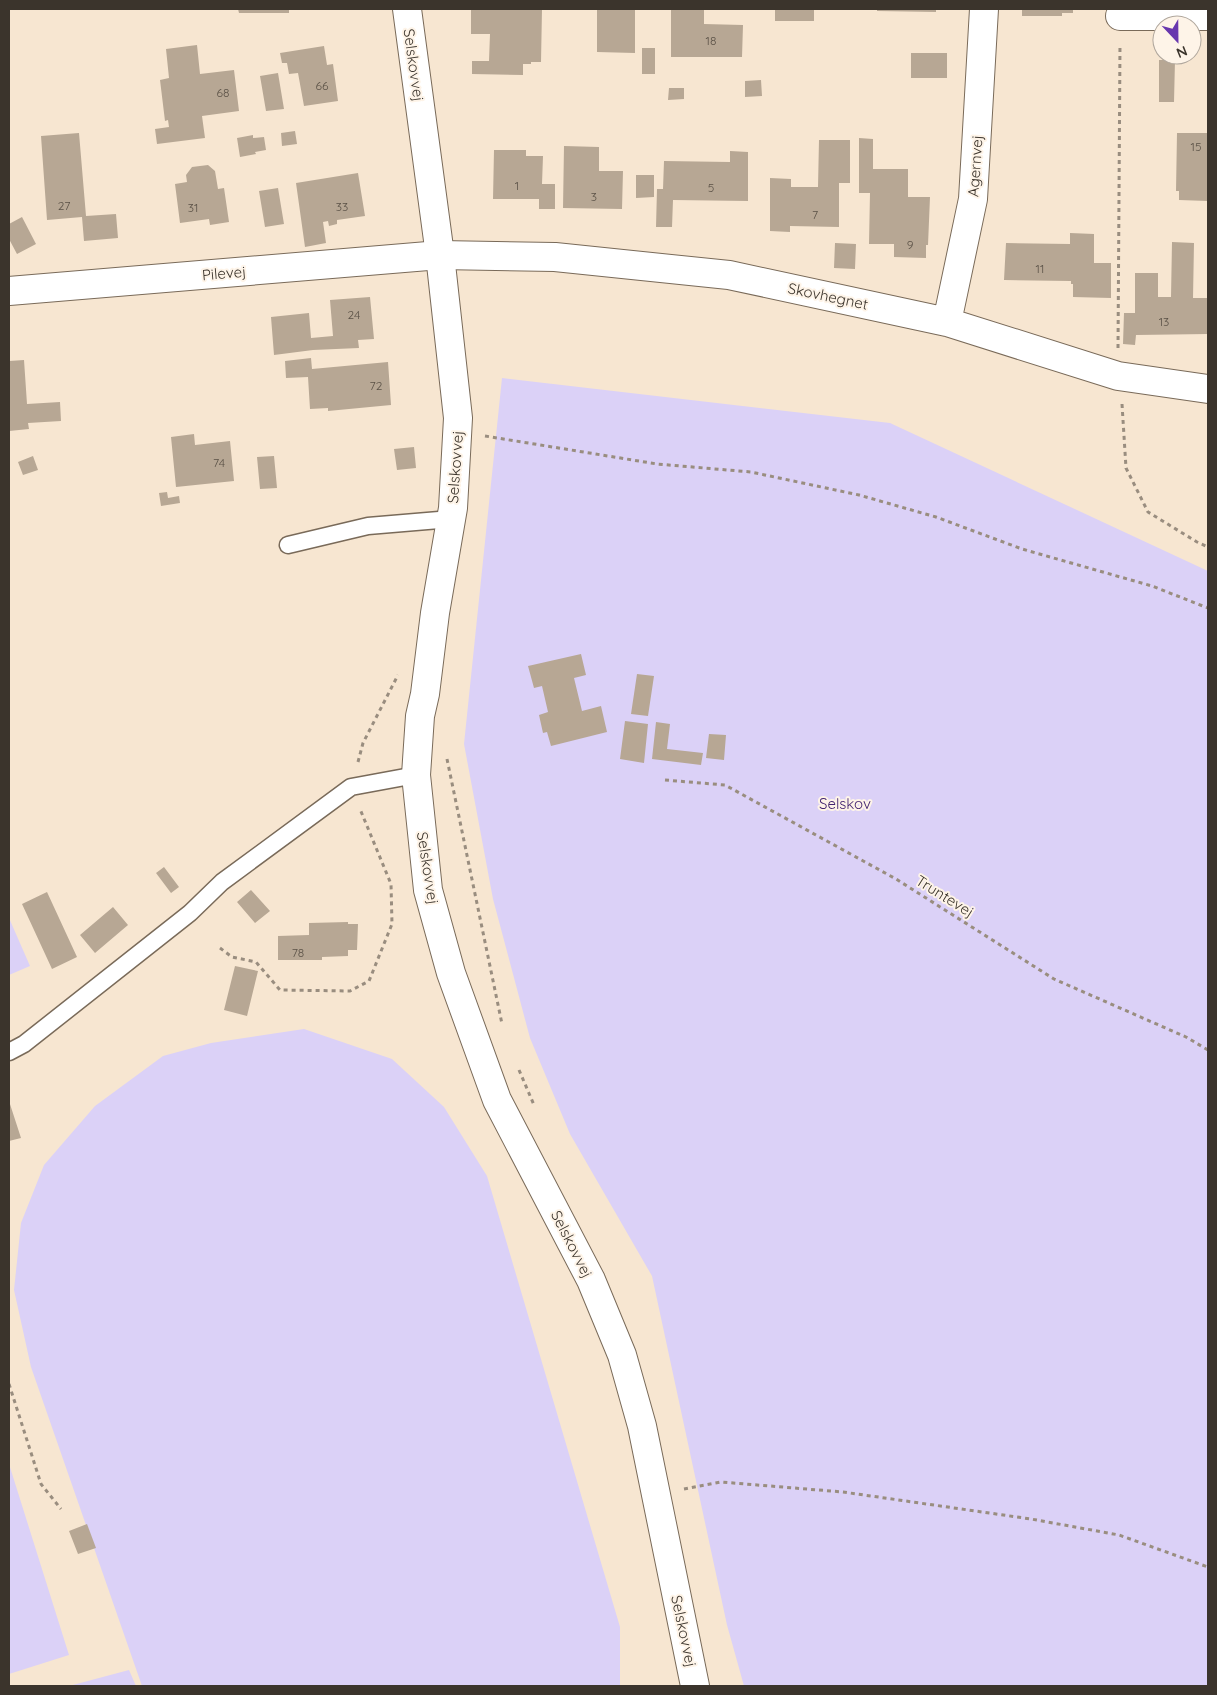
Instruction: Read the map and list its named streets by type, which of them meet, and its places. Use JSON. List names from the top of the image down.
{
  "streets": {
    "street": [
      "Selskovvej",
      "Agernvej",
      "Pilevej",
      "Skovhegnet"
    ],
    "path": ["Truntevej"]
  },
  "crossings": [
    ["Selskovvej", "Pilevej"],
    ["Selskovvej", "Skovhegnet"],
    ["Agernvej", "Skovhegnet"],
    ["Pilevej", "Skovhegnet"]
  ],
  "parks": ["Selskov"],
  "house_numbers": [
    "18",
    "66",
    "68",
    "15",
    "1",
    "5",
    "3",
    "27",
    "33",
    "31",
    "7",
    "9",
    "11",
    "24",
    "13",
    "72",
    "74",
    "78"
  ],
  "north": "bottom"
}
